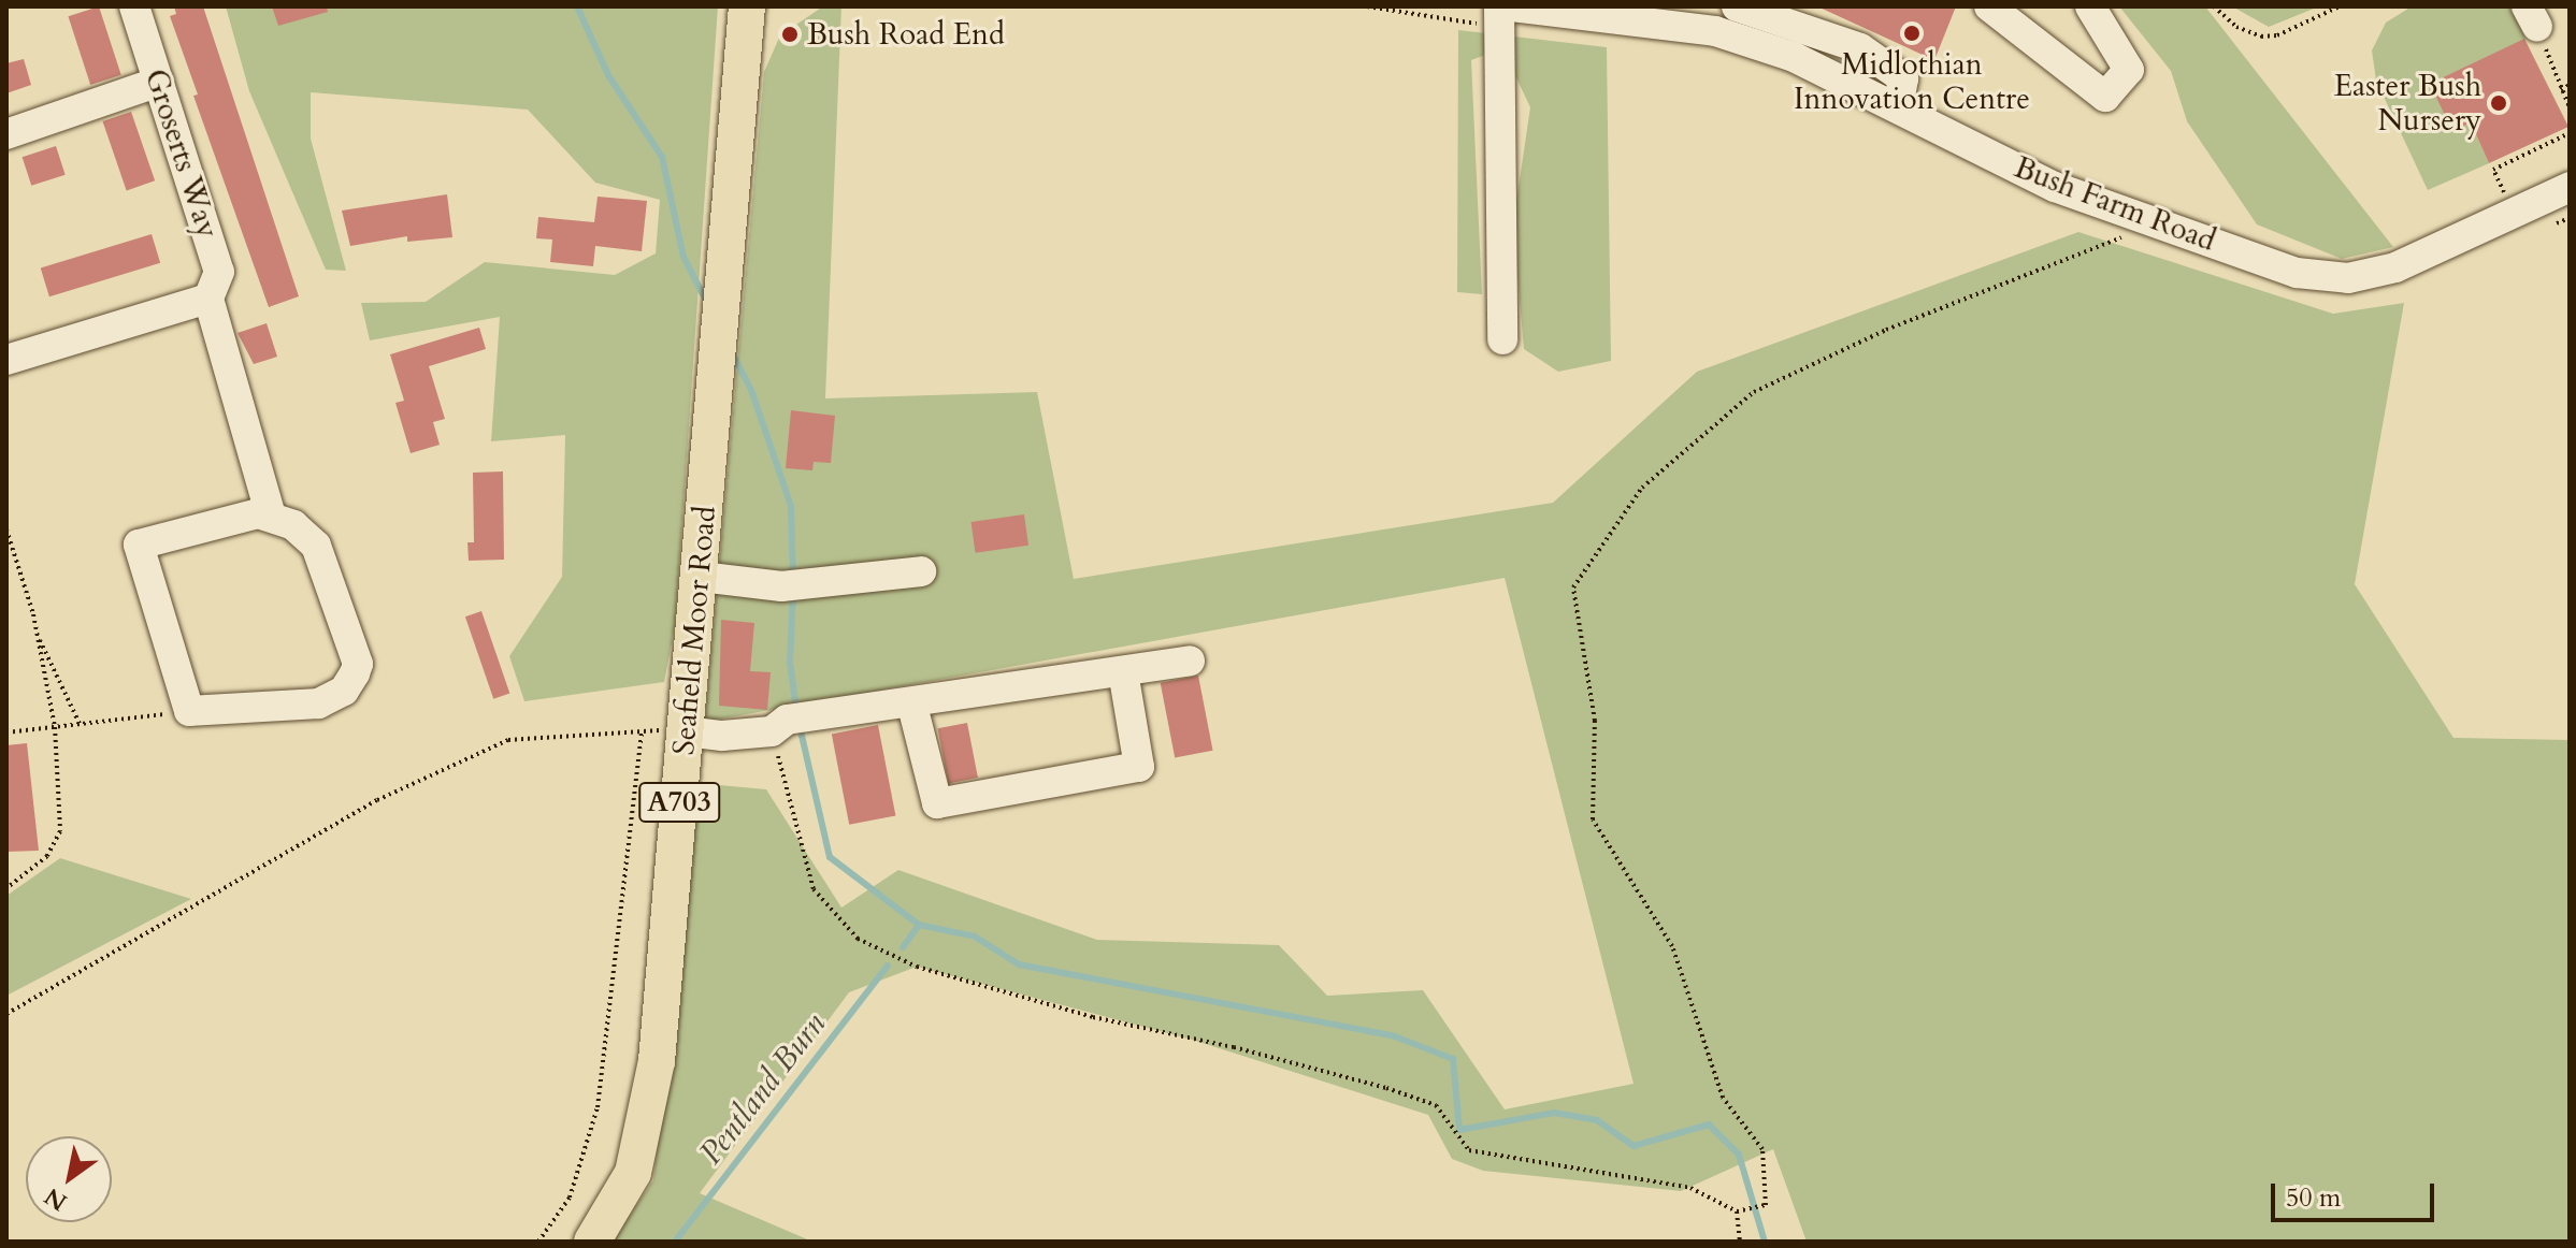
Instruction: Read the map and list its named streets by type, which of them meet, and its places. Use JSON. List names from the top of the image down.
{
  "streets": {
    "main road": ["Seafield Moor Road", "A703"],
    "street": ["Groserts Way", "Bush Farm Road"]
  },
  "water": ["Pentland Burn"],
  "places": ["Midlothian Innovation Centre", "Bush Road End", "Easter Bush Nursery"],
  "scale_bar": "50 m",
  "north": "bottom left"
}
